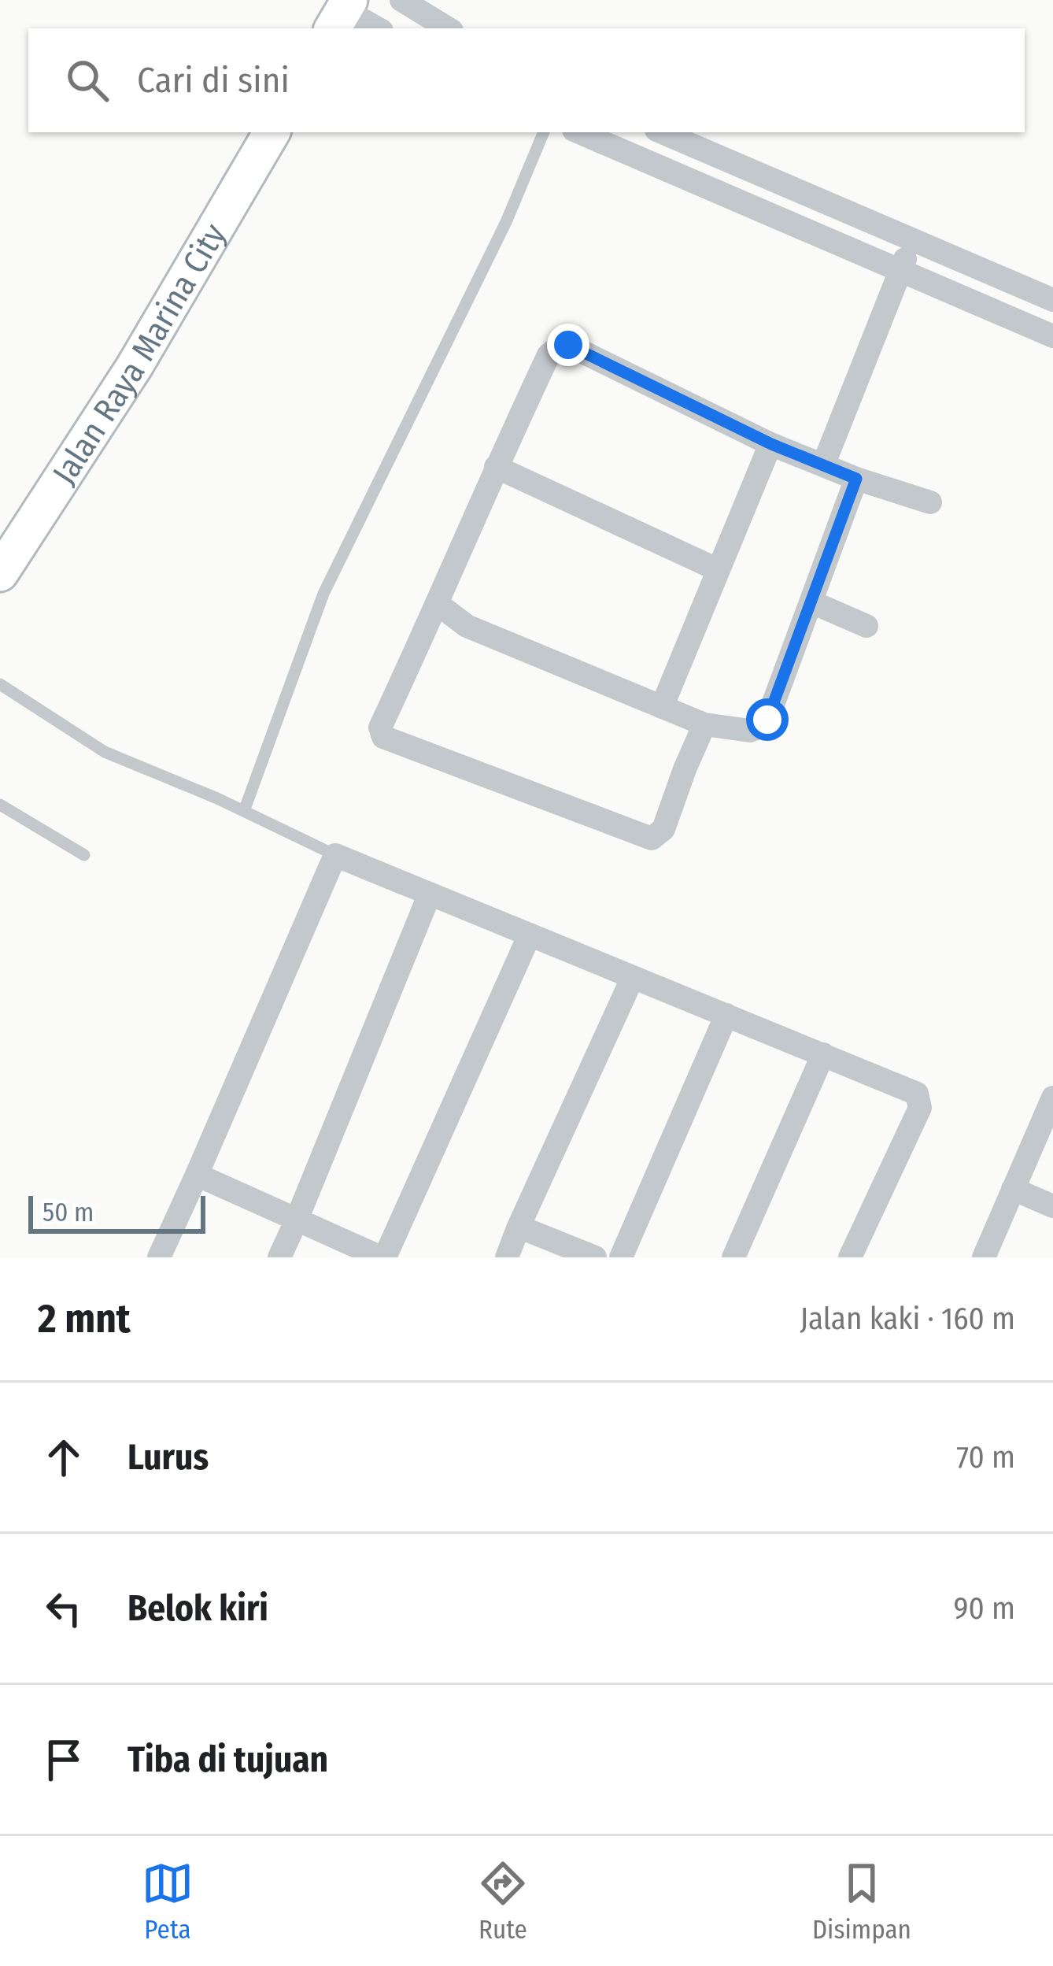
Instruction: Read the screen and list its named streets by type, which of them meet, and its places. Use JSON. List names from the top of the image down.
{
  "streets": {
    "main road": ["Jalan Raya Marina City"]
  },
  "scale_bar": "50 m",
  "page": {
    "search": "Cari di sini",
    "scale": "50 m",
    "heading": ["2 mnt", "Jalan kaki · 160 m"],
    "list": [
      ["Lurus", "70 m"],
      ["Belok kiri", "90 m"],
      "Tiba di tujuan"
    ],
    "nav": ["Peta", "Rute", "Disimpan"]
  }
}
